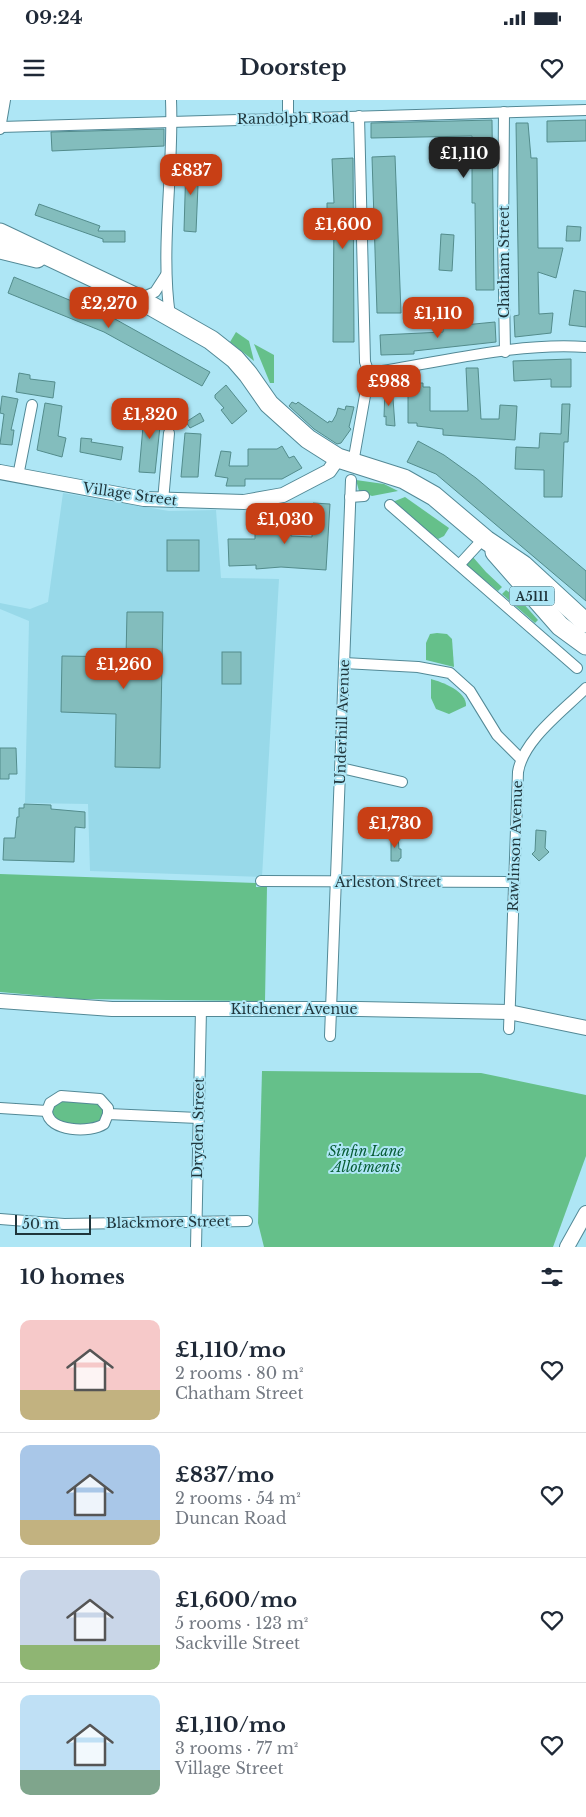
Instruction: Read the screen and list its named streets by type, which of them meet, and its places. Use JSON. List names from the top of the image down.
{
  "streets": {
    "highway": ["A5111"],
    "street": [
      "Randolph Road",
      "Chatham Street",
      "Village Street",
      "Underhill Avenue",
      "Rawlinson Avenue",
      "Arleston Street",
      "Kitchener Avenue",
      "Dryden Street",
      "Blackmore Street"
    ]
  },
  "crossings": [
    ["Randolph Road", "Chatham Street"],
    ["Village Street", "A5111"],
    ["Village Street", "Underhill Avenue"],
    ["A5111", "Underhill Avenue"],
    ["Underhill Avenue", "Arleston Street"],
    ["Underhill Avenue", "Kitchener Avenue"],
    ["Rawlinson Avenue", "Arleston Street"],
    ["Rawlinson Avenue", "Kitchener Avenue"],
    ["Kitchener Avenue", "Dryden Street"],
    ["Dryden Street", "Blackmore Street"]
  ],
  "parks": ["Sinfin Lane Allotments"],
  "scale_bar": "50 m",
  "page": {
    "status": "09:24",
    "header": "Doorstep",
    "price": [
      "£1,110",
      "£837",
      "£1,600",
      "£2,270",
      "£1,110",
      "£988",
      "£1,320",
      "£1,030",
      "£1,260",
      "£1,730"
    ],
    "scale": "50 m",
    "heading": "10 homes",
    "list": [
      {
        "name": "£1,110/mo",
        "note": "2 rooms · 80 m² · Chatham Street"
      },
      {
        "name": "£837/mo",
        "note": "2 rooms · 54 m² · Duncan Road"
      },
      {
        "name": "£1,600/mo",
        "note": "5 rooms · 123 m² · Sackville Street"
      },
      {
        "name": "£1,110/mo",
        "note": "3 rooms · 77 m² · Village Street"
      }
    ]
  }
}
